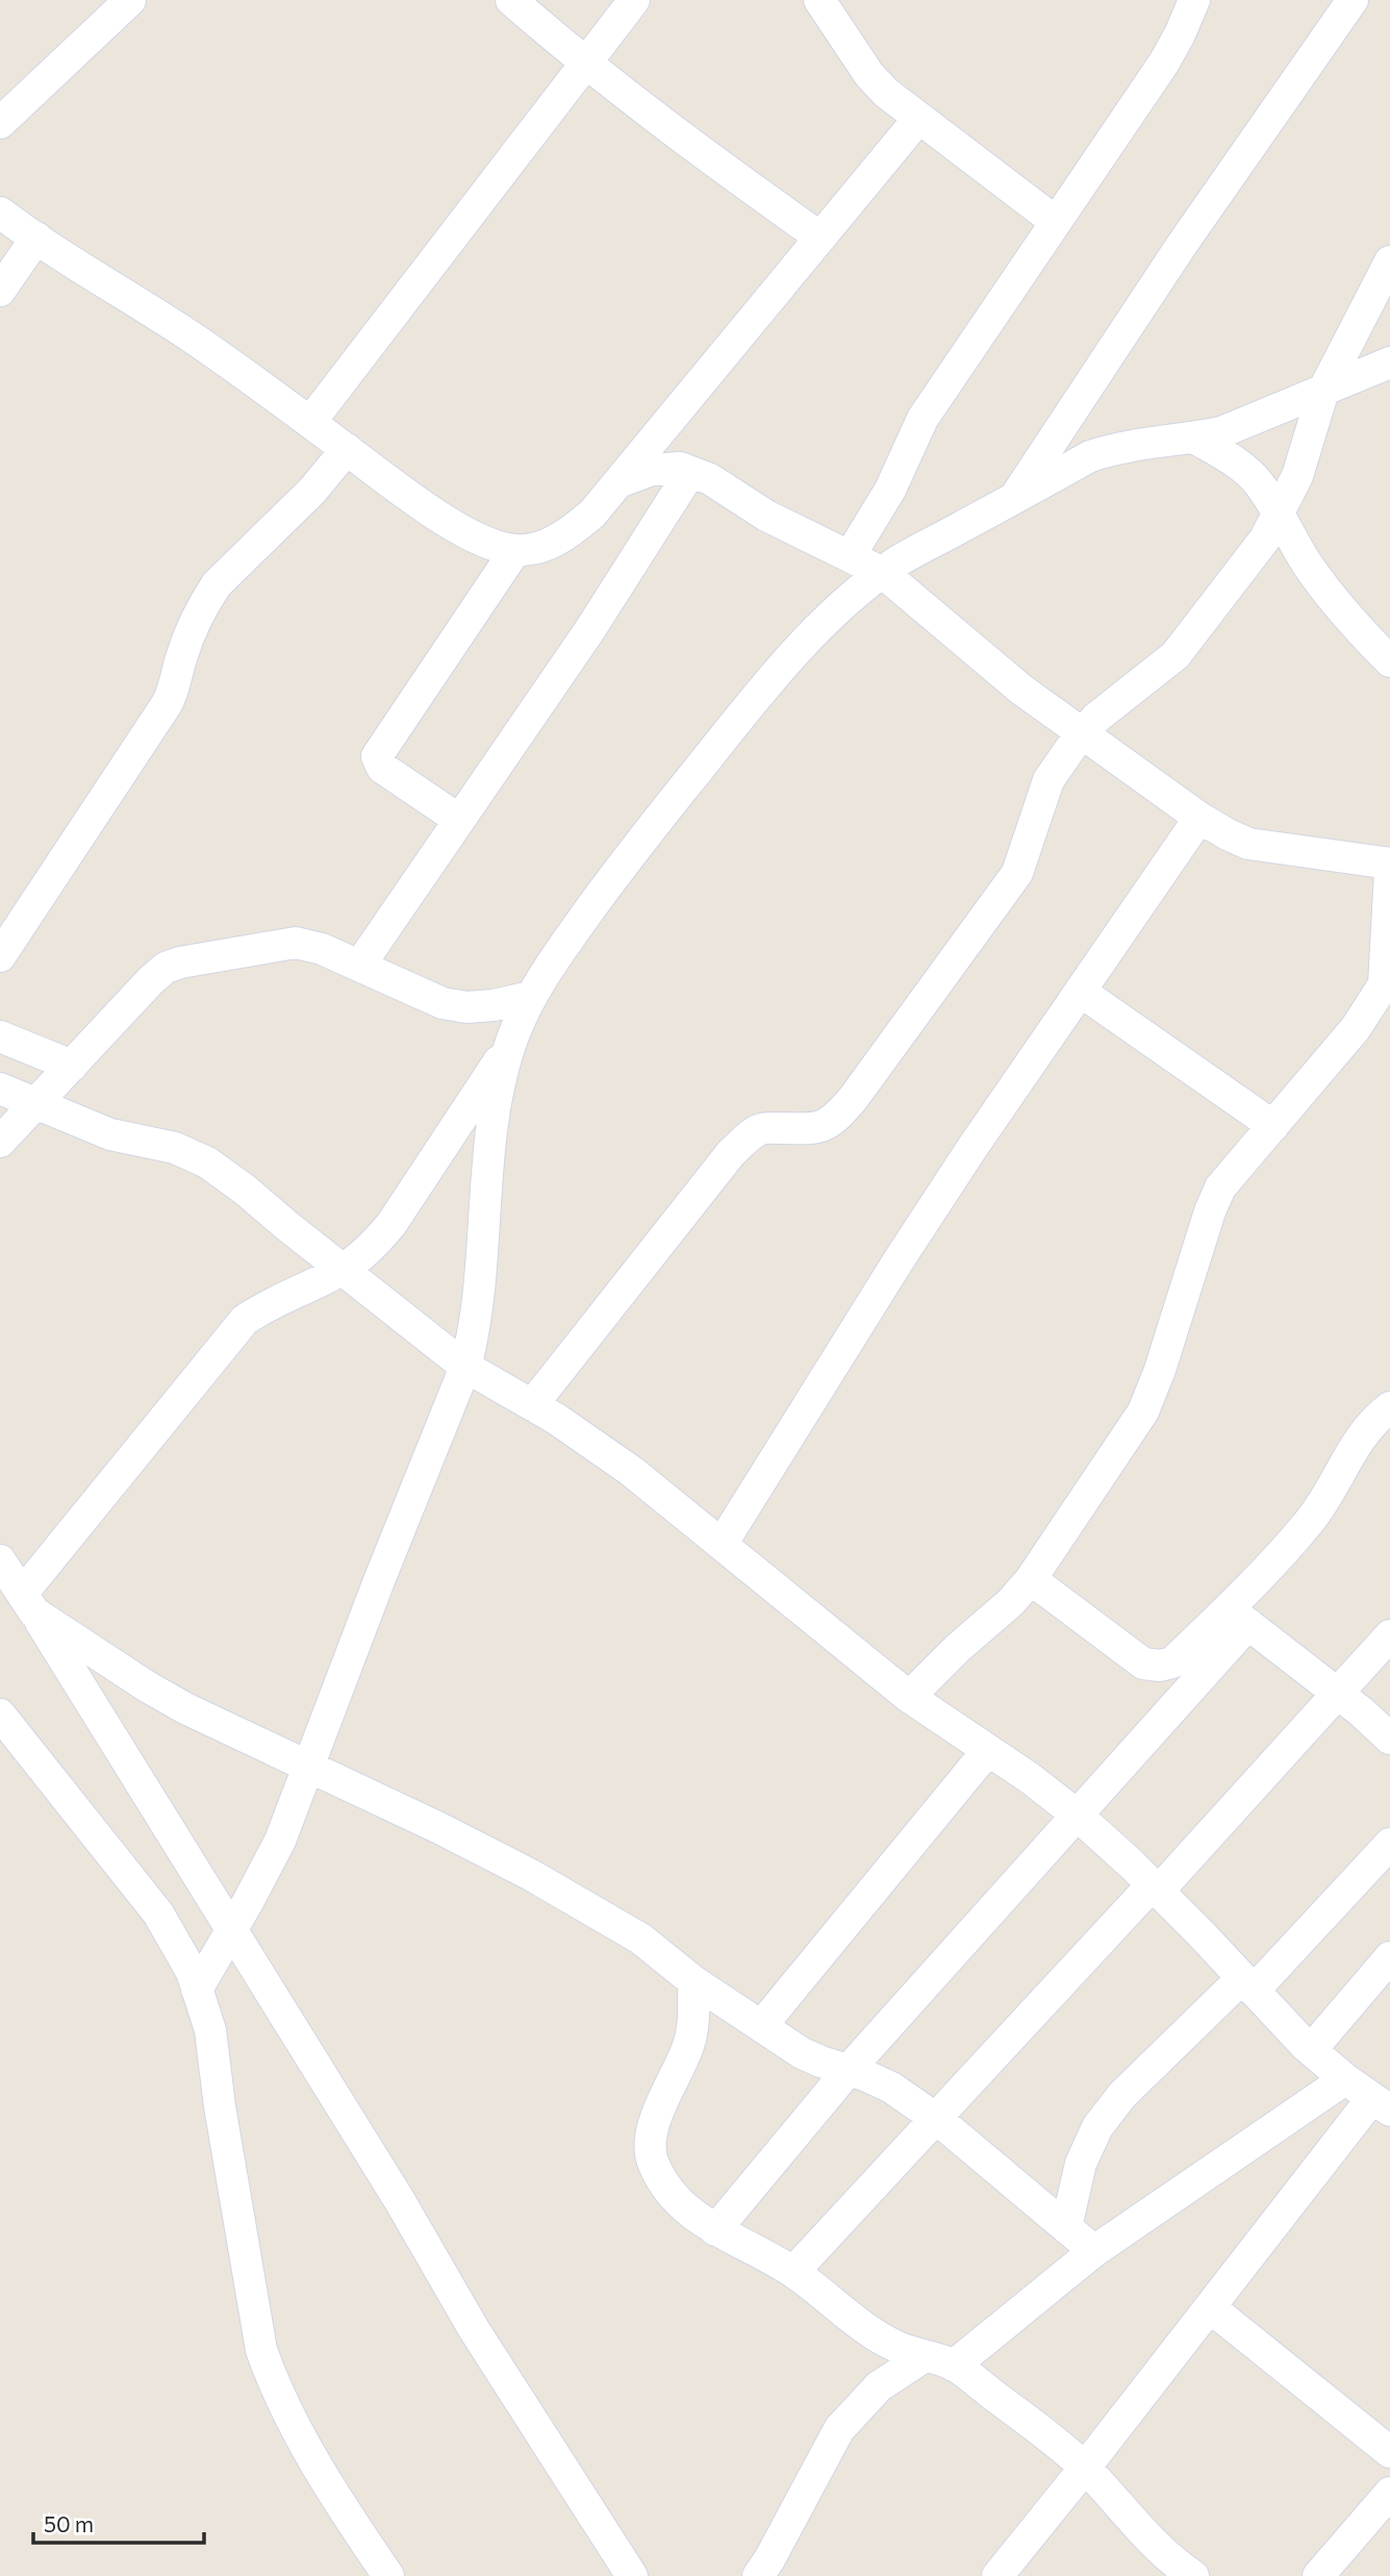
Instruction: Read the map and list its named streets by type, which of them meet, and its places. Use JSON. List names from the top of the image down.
{
  "scale_bar": "50 m"
}
